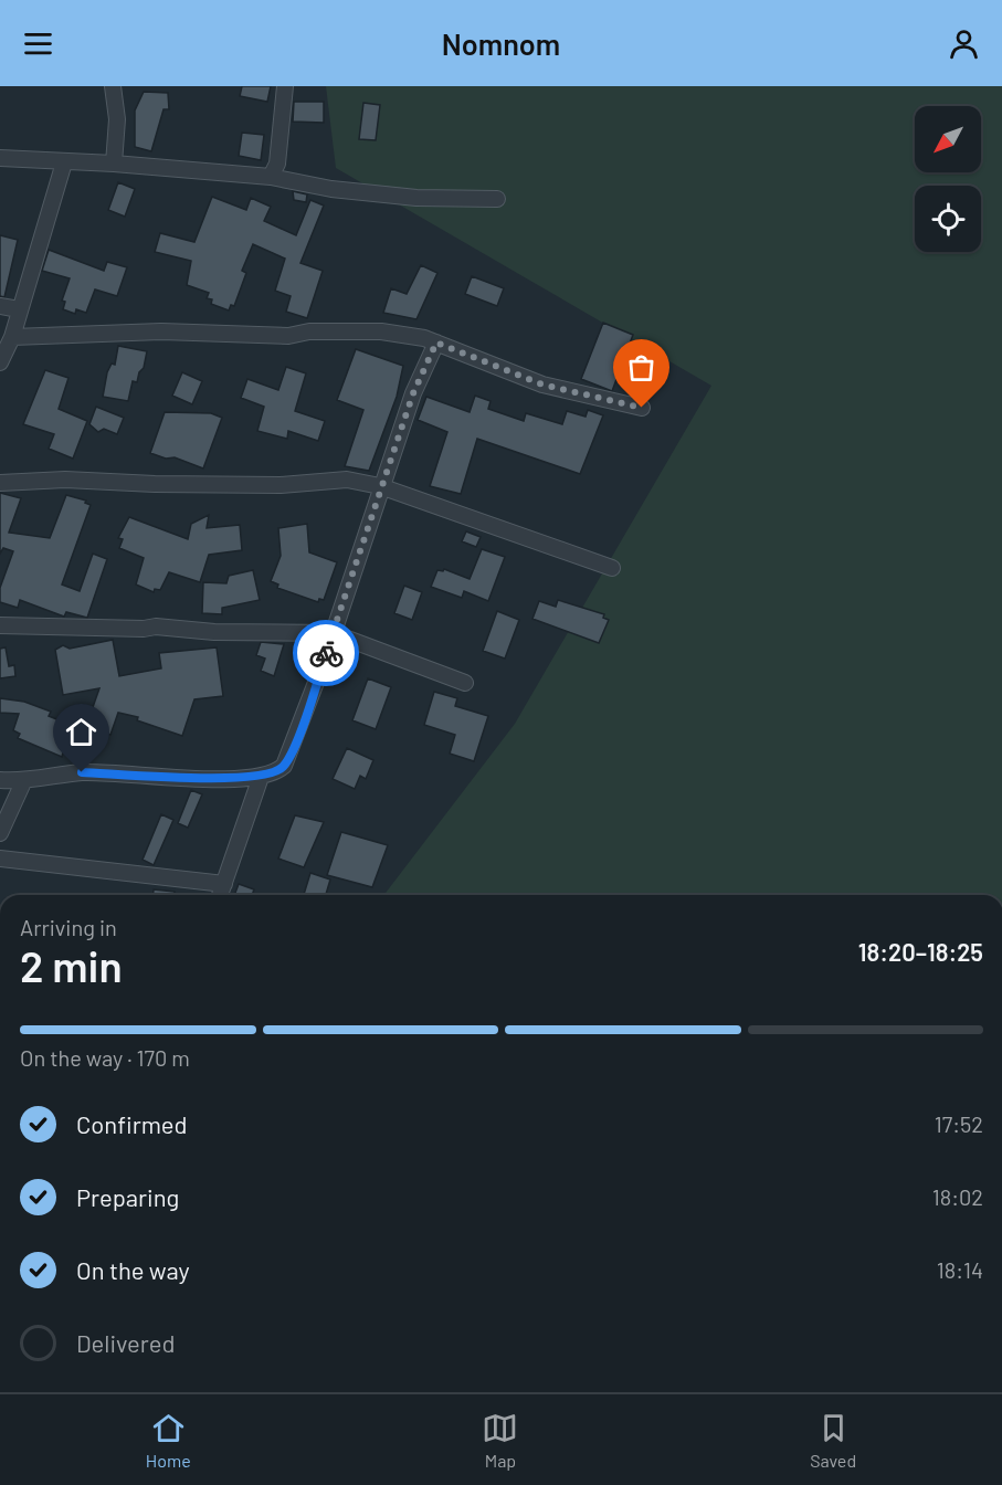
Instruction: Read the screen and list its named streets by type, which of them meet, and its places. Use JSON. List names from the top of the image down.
{
  "north": "bottom left",
  "page": {
    "header": "Nomnom",
    "heading": ["2 min", "Arriving in", "18:20–18:25"],
    "bar": "On the way · 170 m",
    "list": [
      ["Confirmed", "17:52"],
      ["Preparing", "18:02"],
      ["On the way", "18:14"],
      "Delivered"
    ],
    "tabs": ["Home", "Map", "Saved"]
  }
}
